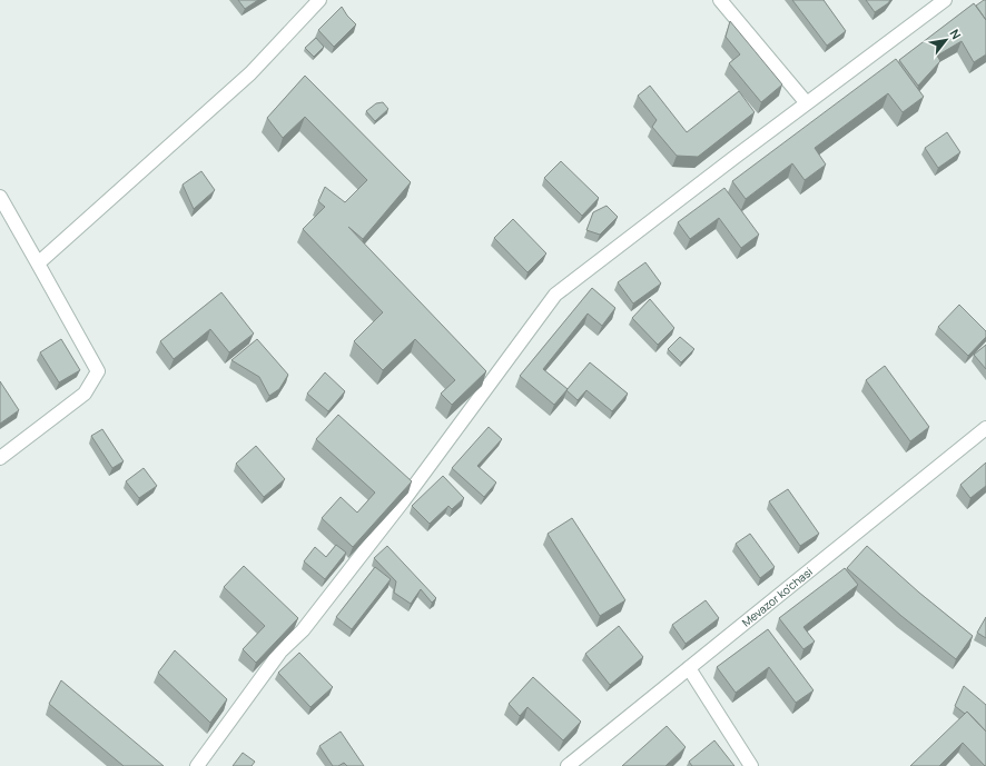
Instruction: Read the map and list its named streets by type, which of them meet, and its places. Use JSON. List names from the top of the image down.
{
  "streets": {
    "street": ["Mevazor ko'chasi"]
  },
  "north": "top right"
}
